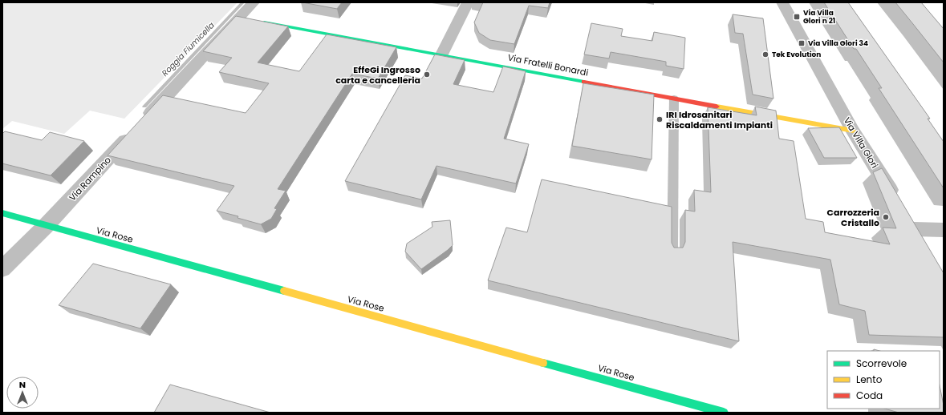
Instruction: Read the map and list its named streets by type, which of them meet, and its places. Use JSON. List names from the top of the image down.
{
  "streets": {
    "street": [
      "Via Fratelli Bonardi",
      "Via Villa Glori",
      "Via Rampino",
      "Via Rose"
    ]
  },
  "crossings": [
    ["Via Fratelli Bonardi", "Via Villa Glori"],
    ["Via Rampino", "Via Rose"]
  ],
  "water": ["Roggia Fiumicella"],
  "places": {
    "transit": ["Via Villa Glori n 21", "Via Villa Glori 34"],
    "other": [
      "Tek Evolution",
      "EffeGi Ingrosso carta e cancelleria",
      "IRI Idrosanitari Riscaldamenti Impianti",
      "Carrozzeria Cristallo"
    ]
  },
  "legend": ["Scorrevole", "Lento", "Coda"],
  "north": "top"
}
